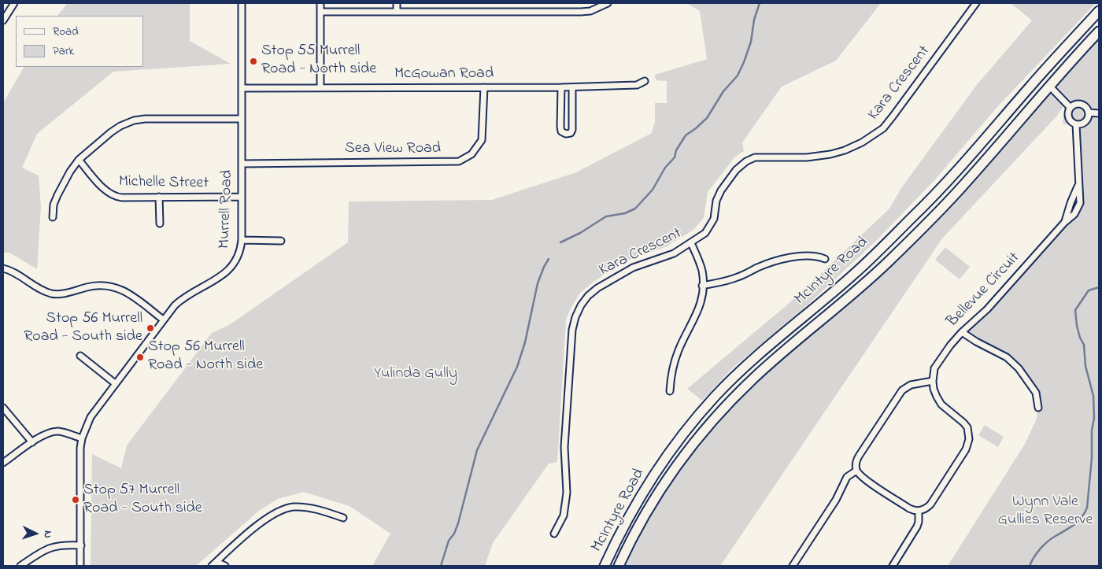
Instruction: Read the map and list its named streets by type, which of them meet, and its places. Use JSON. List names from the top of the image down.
{
  "streets": {
    "main road": ["McIntyre Road"],
    "street": [
      "McGowan Road",
      "Kara Crescent",
      "Sea View Road",
      "Michelle Street",
      "Murrell Road",
      "Bellevue Circuit"
    ]
  },
  "crossings": [
    ["McGowan Road", "Sea View Road"],
    ["McGowan Road", "Murrell Road"],
    ["Sea View Road", "Murrell Road"],
    ["Michelle Street", "Murrell Road"]
  ],
  "parks": ["Yulinda Gully", "Wynn Vale Gullies Reserve"],
  "places": [
    "Stop 55 Murrell Road - North side",
    "Stop 56 Murrell Road - South side",
    "Stop 56 Murrell Road - North side",
    "Stop 57 Murrell Road - South side"
  ],
  "legend": ["Road", "Park"],
  "north": "right"
}
